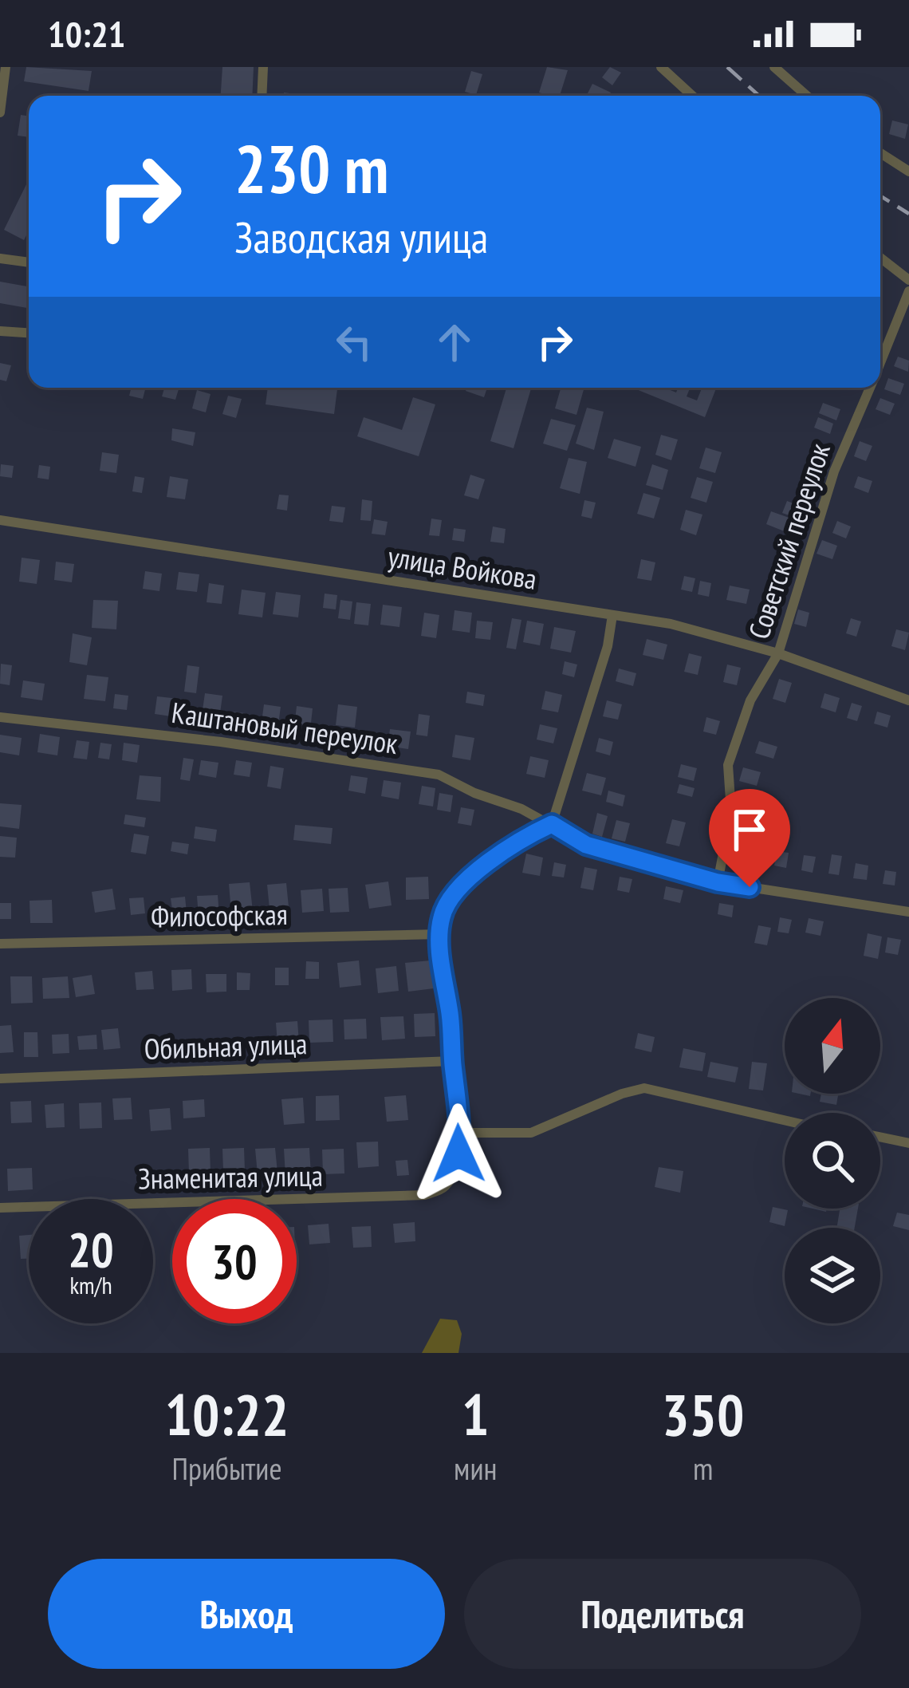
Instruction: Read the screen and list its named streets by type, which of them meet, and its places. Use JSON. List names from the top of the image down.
{
  "streets": {
    "street": [
      "Советский переулок",
      "улица Войкова",
      "Каштановый переулок",
      "Философская",
      "Обильная улица",
      "Знаменитая улица"
    ]
  },
  "crossings": [
    ["Советский переулок", "улица Войкова"],
    ["Советский переулок", "Каштановый переулок"]
  ],
  "north": "top",
  "page": {
    "status": "10:21",
    "turn": ["230 m", "Заводская улица"],
    "speed": "20 km/h",
    "limit": "30",
    "eta": [
      "10:22",
      "Прибытие",
      "1",
      "мин",
      "350",
      "m"
    ],
    "buttons": ["Выход", "Поделиться"]
  }
}
